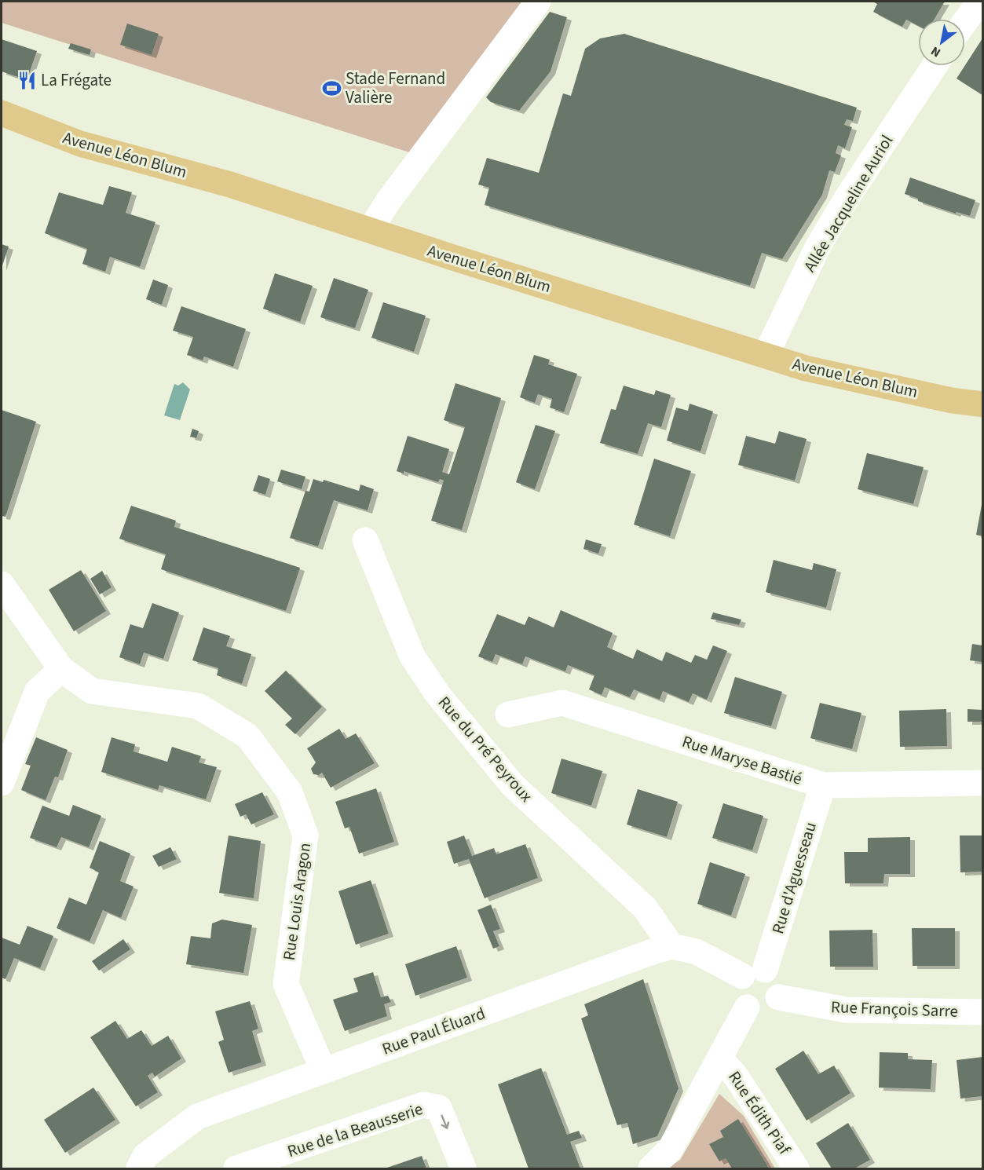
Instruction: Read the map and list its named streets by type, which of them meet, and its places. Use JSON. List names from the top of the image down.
{
  "streets": {
    "main road": ["Avenue Léon Blum"],
    "street": [
      "Allée Jacqueline Auriol",
      "Rue du Pré Peyroux",
      "Rue Maryse Bastié",
      "Rue d'Aguesseau",
      "Rue Louis Aragon",
      "Rue François Sarre",
      "Rue Paul Éluard",
      "Rue Édith Piaf",
      "Rue de la Beausserie"
    ]
  },
  "crossings": [
    ["Avenue Léon Blum", "Allée Jacqueline Auriol"],
    ["Rue du Pré Peyroux", "Rue Paul Éluard"],
    ["Rue Maryse Bastié", "Rue d'Aguesseau"],
    ["Rue d'Aguesseau", "Rue François Sarre"],
    ["Rue Louis Aragon", "Rue Paul Éluard"]
  ],
  "one_way": ["Rue de la Beausserie"],
  "places": {
    "restaurant": ["La Frégate"],
    "sports": ["Stade Fernand Valière"]
  },
  "north": "bottom left"
}
